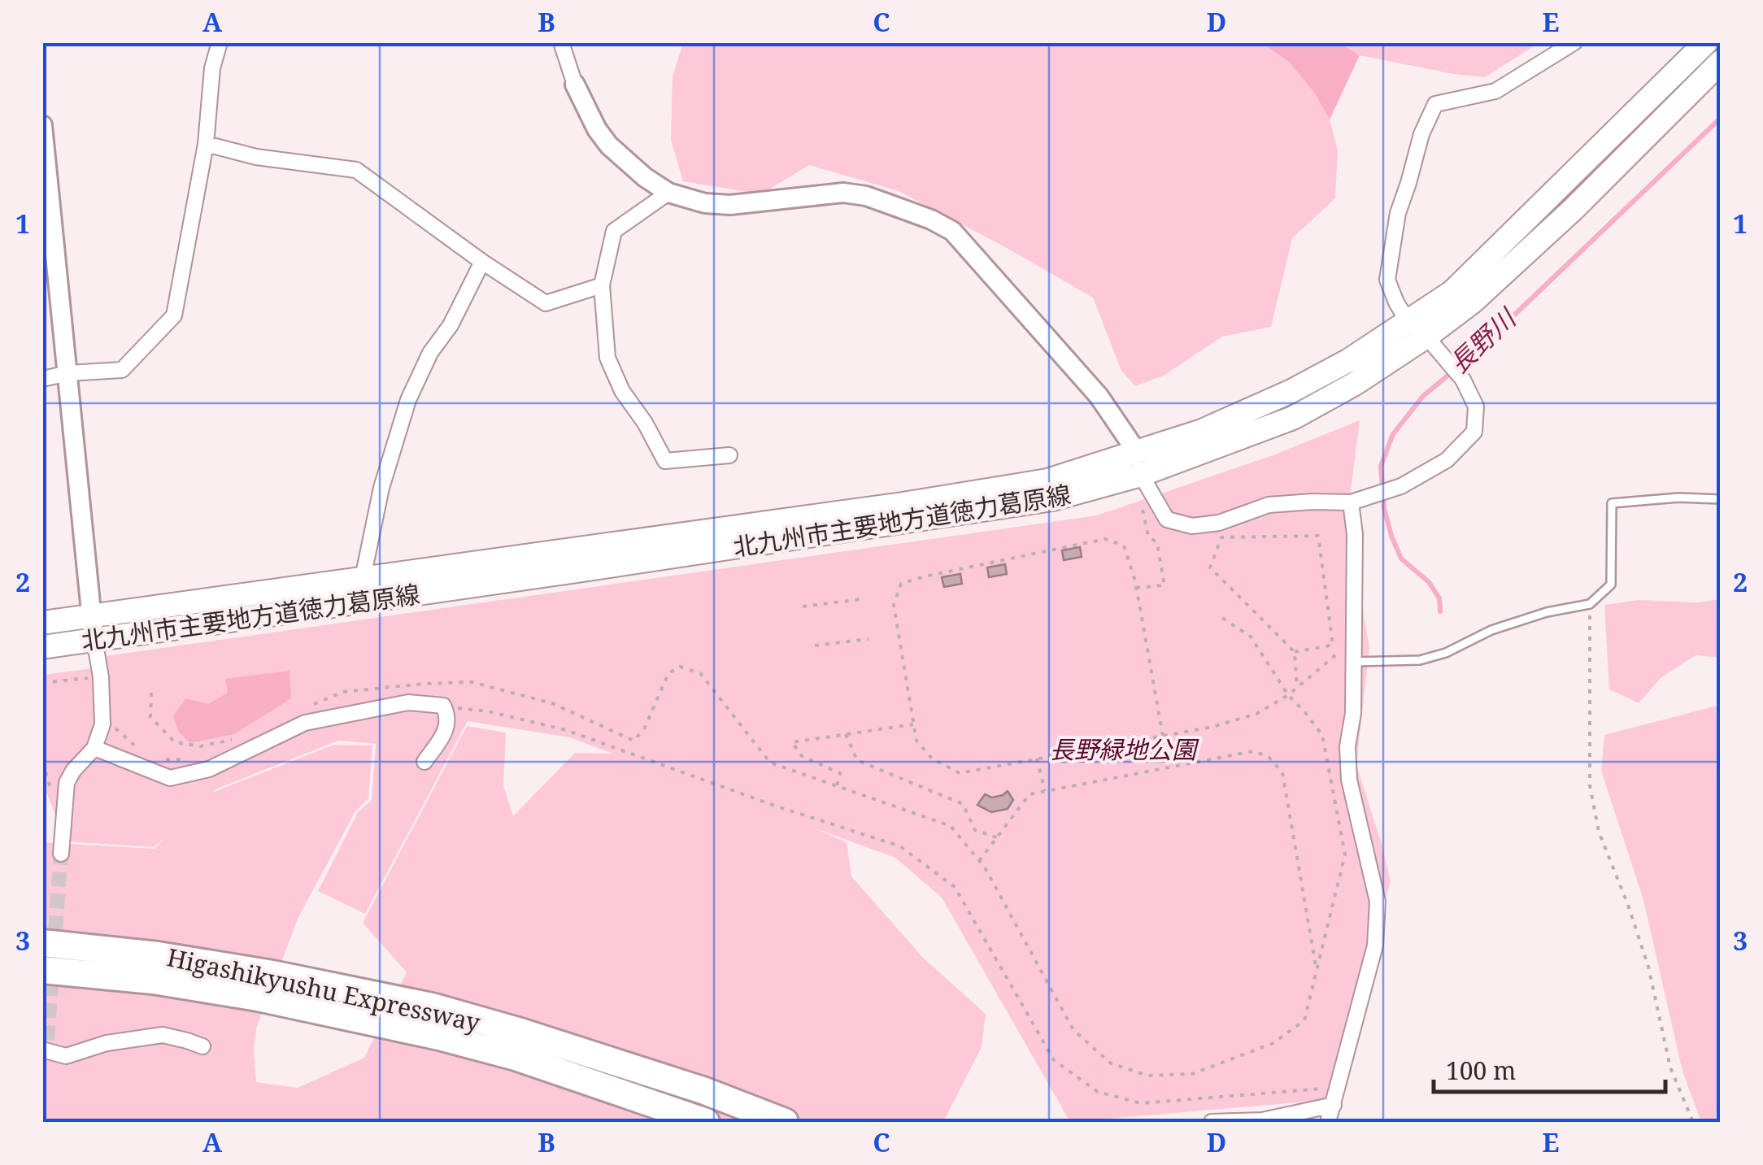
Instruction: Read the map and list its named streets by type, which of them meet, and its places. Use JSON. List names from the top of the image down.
{
  "streets": {
    "highway": ["Higashikyushu Expressway"],
    "main road": ["北九州市主要地方道徳力葛原線"]
  },
  "water": ["長野川"],
  "parks": ["長野緑地公園"],
  "scale_bar": "100 m",
  "grid": {
    "columns": [
      "A",
      "B",
      "C",
      "D",
      "E"
    ],
    "rows": ["1", "2", "3"]
  }
}
